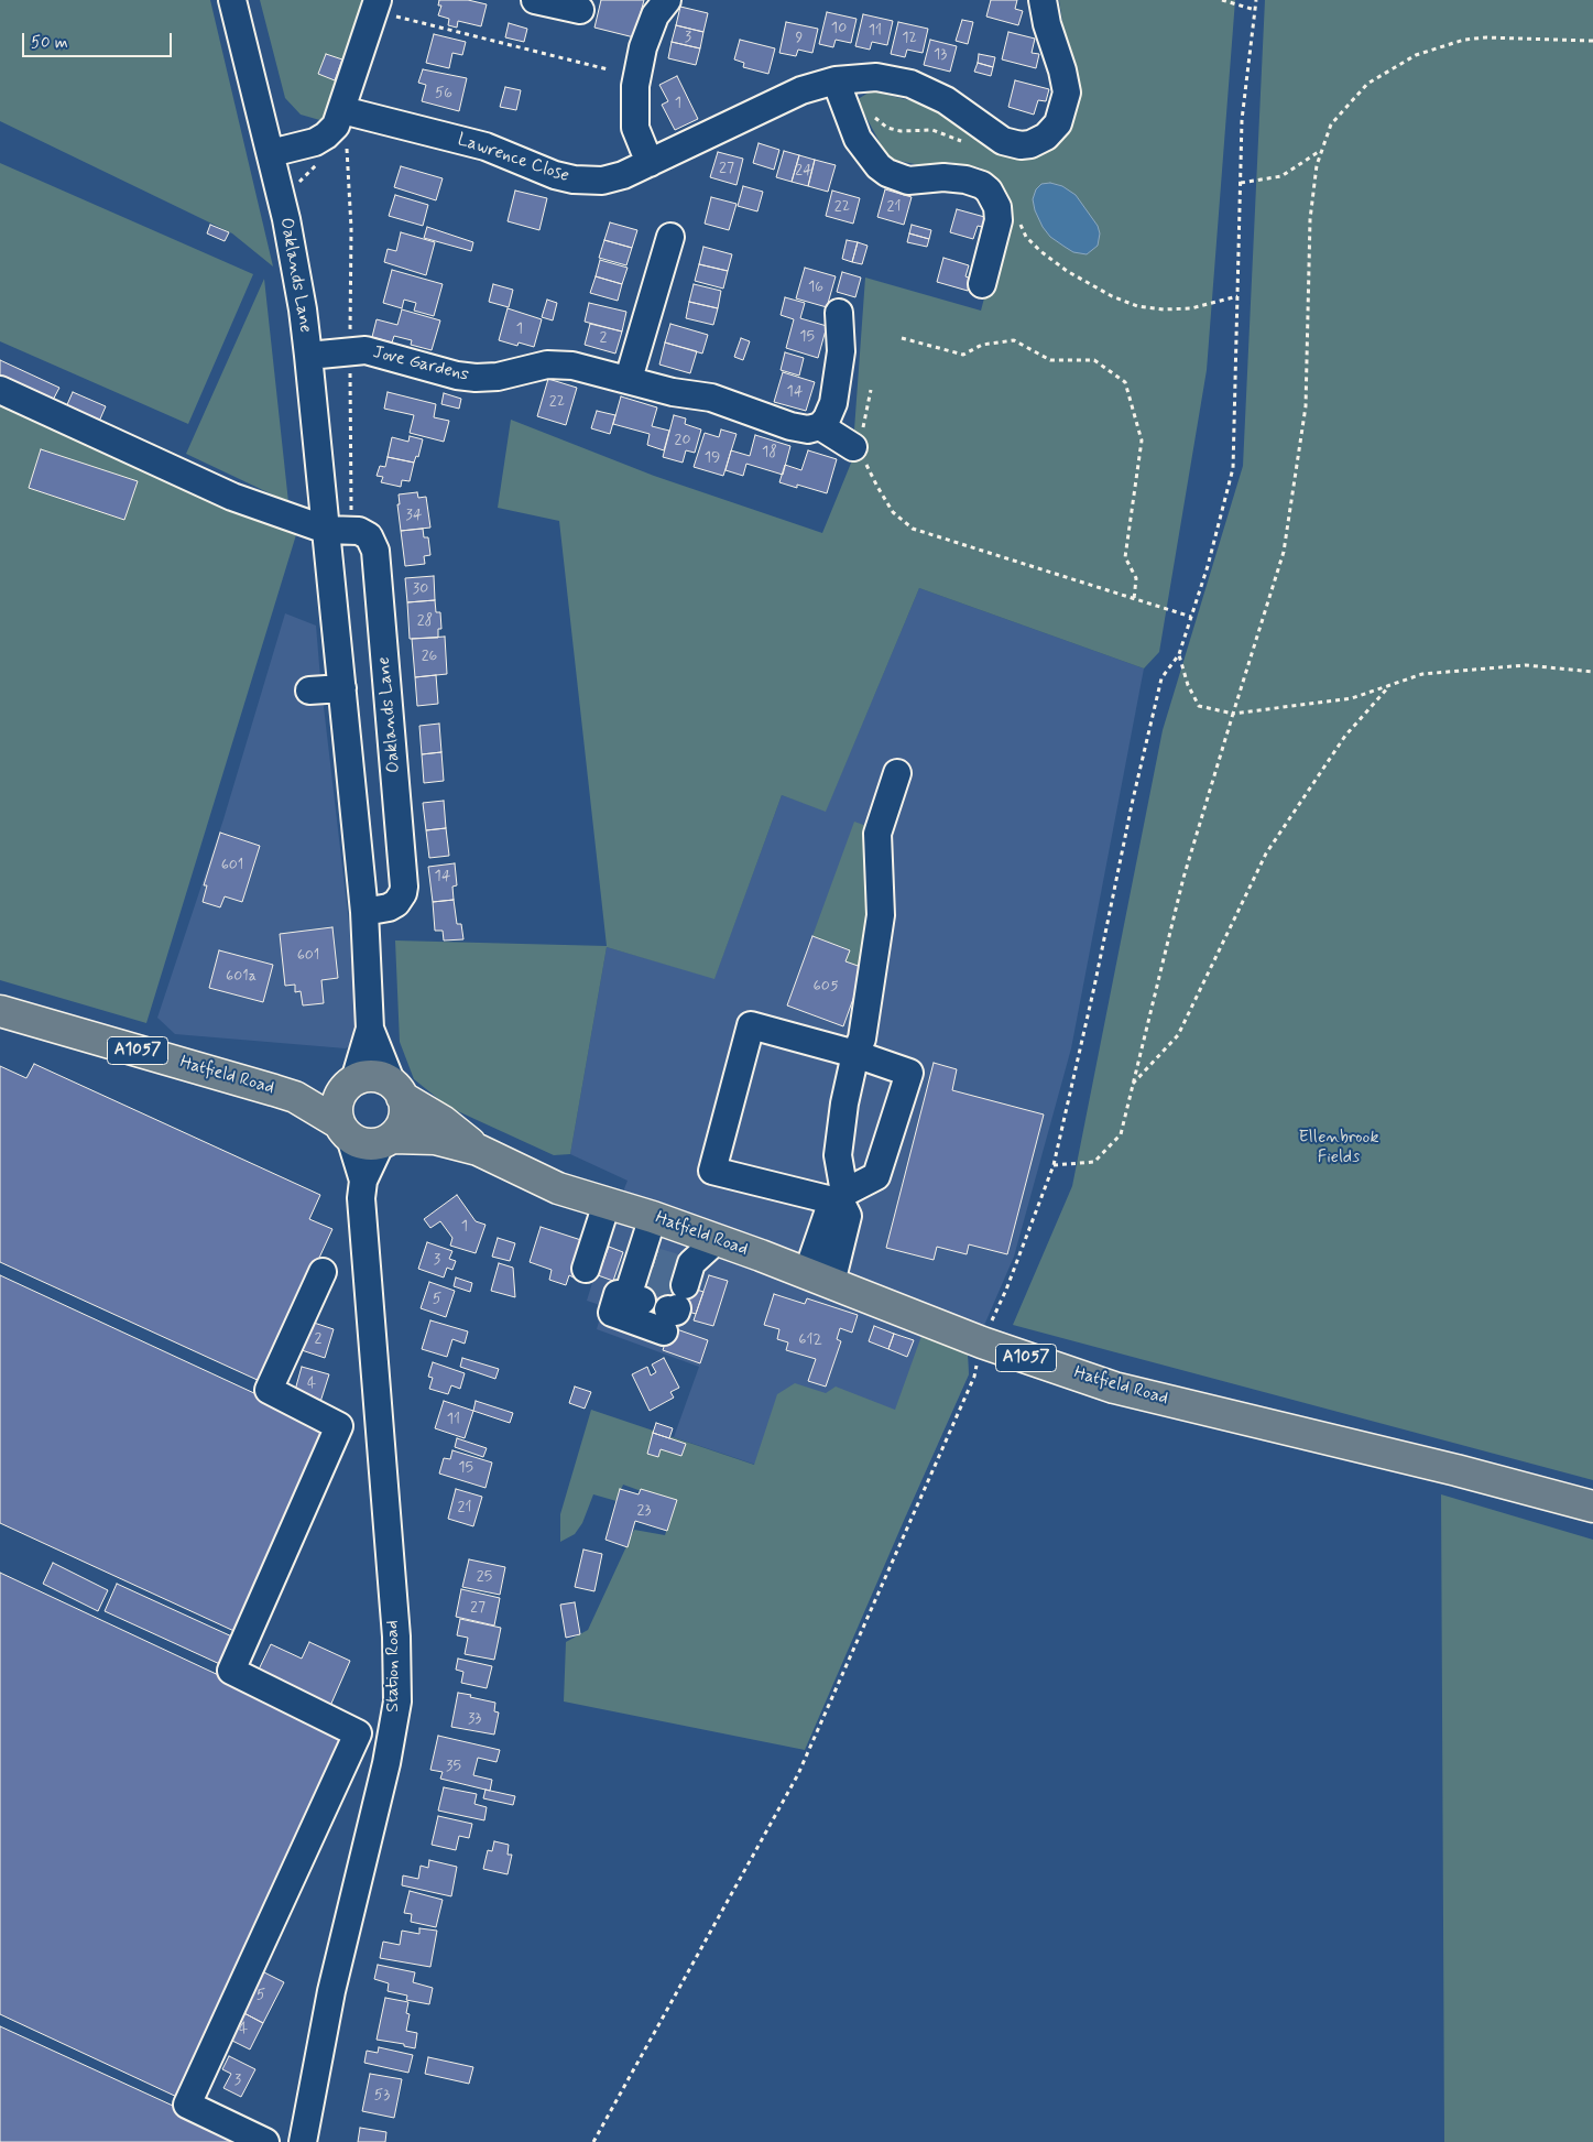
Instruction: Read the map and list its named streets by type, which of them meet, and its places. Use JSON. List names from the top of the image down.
{
  "streets": {
    "main road": ["A1057", "Hatfield Road"],
    "street": [
      "Lawrence Close",
      "Oaklands Lane",
      "Jove Gardens",
      "Station Road"
    ]
  },
  "crossings": [
    ["Oaklands Lane", "Jove Gardens"],
    ["Oaklands Lane", "Hatfield Road"],
    ["Oaklands Lane", "Station Road"],
    ["Hatfield Road", "Station Road"]
  ],
  "parks": ["Ellenbrook Fields"],
  "house_numbers": [
    "10",
    "11",
    "3",
    "9",
    "12",
    "13",
    "56",
    "1",
    "27",
    "24",
    "22",
    "21",
    "16",
    "1",
    "15",
    "2",
    "14",
    "22",
    "20",
    "18",
    "19",
    "34",
    "30",
    "28",
    "26",
    "601",
    "14",
    "601",
    "601a",
    "605",
    "1",
    "3",
    "5",
    "2",
    "612",
    "4",
    "11",
    "15",
    "21",
    "23",
    "25",
    "27",
    "33",
    "35",
    "5",
    "4",
    "3",
    "53"
  ],
  "scale_bar": "50 m"
}
